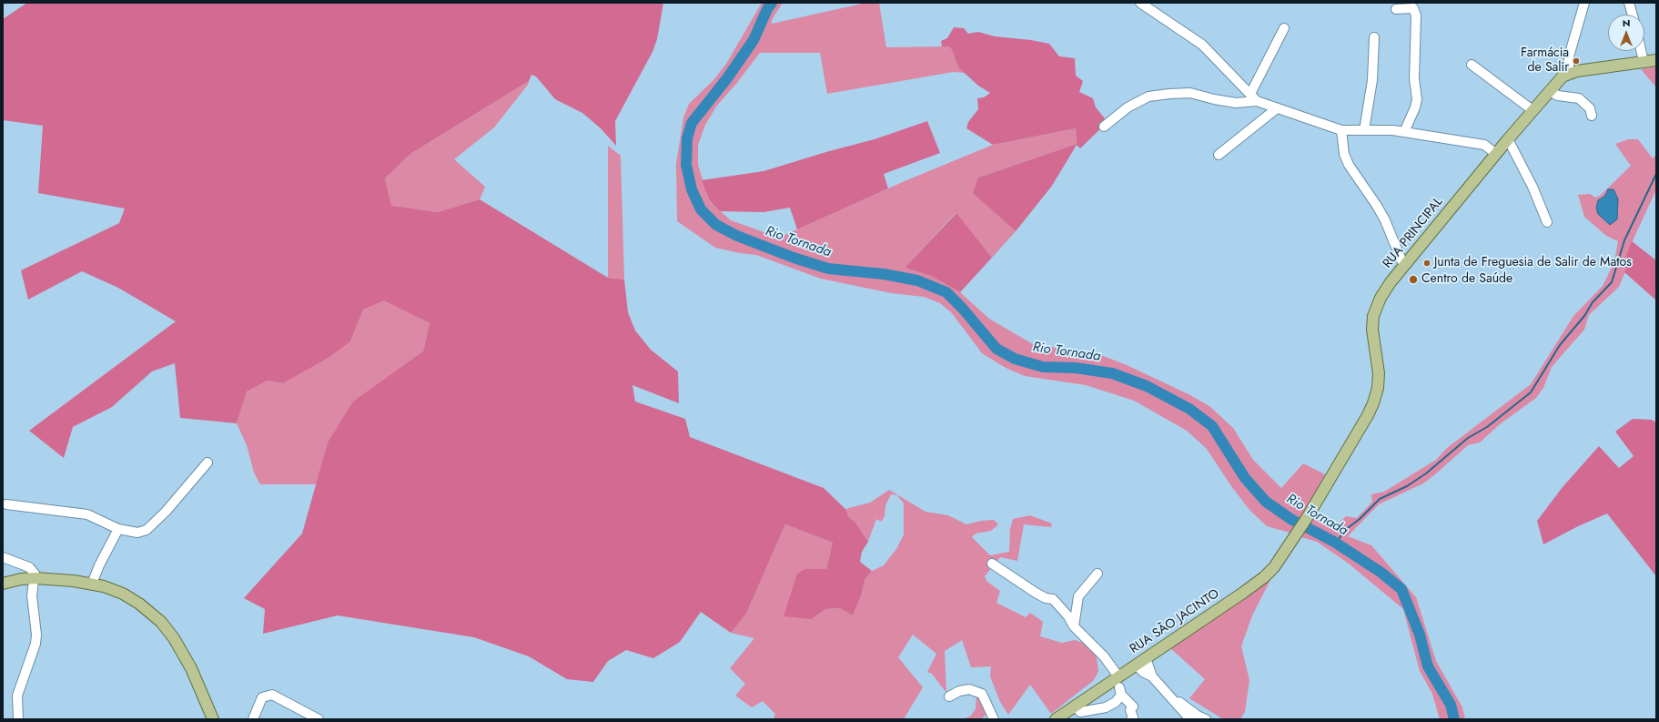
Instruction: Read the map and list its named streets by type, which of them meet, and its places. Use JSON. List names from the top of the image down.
{
  "streets": {
    "main road": ["RUA PRINCIPAL", "RUA SÃO JACINTO"]
  },
  "crossings": [
    ["RUA PRINCIPAL", "RUA SÃO JACINTO"]
  ],
  "water": ["Rio Tornada"],
  "places": ["Farmácia de Salir", "Junta de Freguesia de Salir de Matos", "Centro de Saúde"],
  "north": "top"
}
